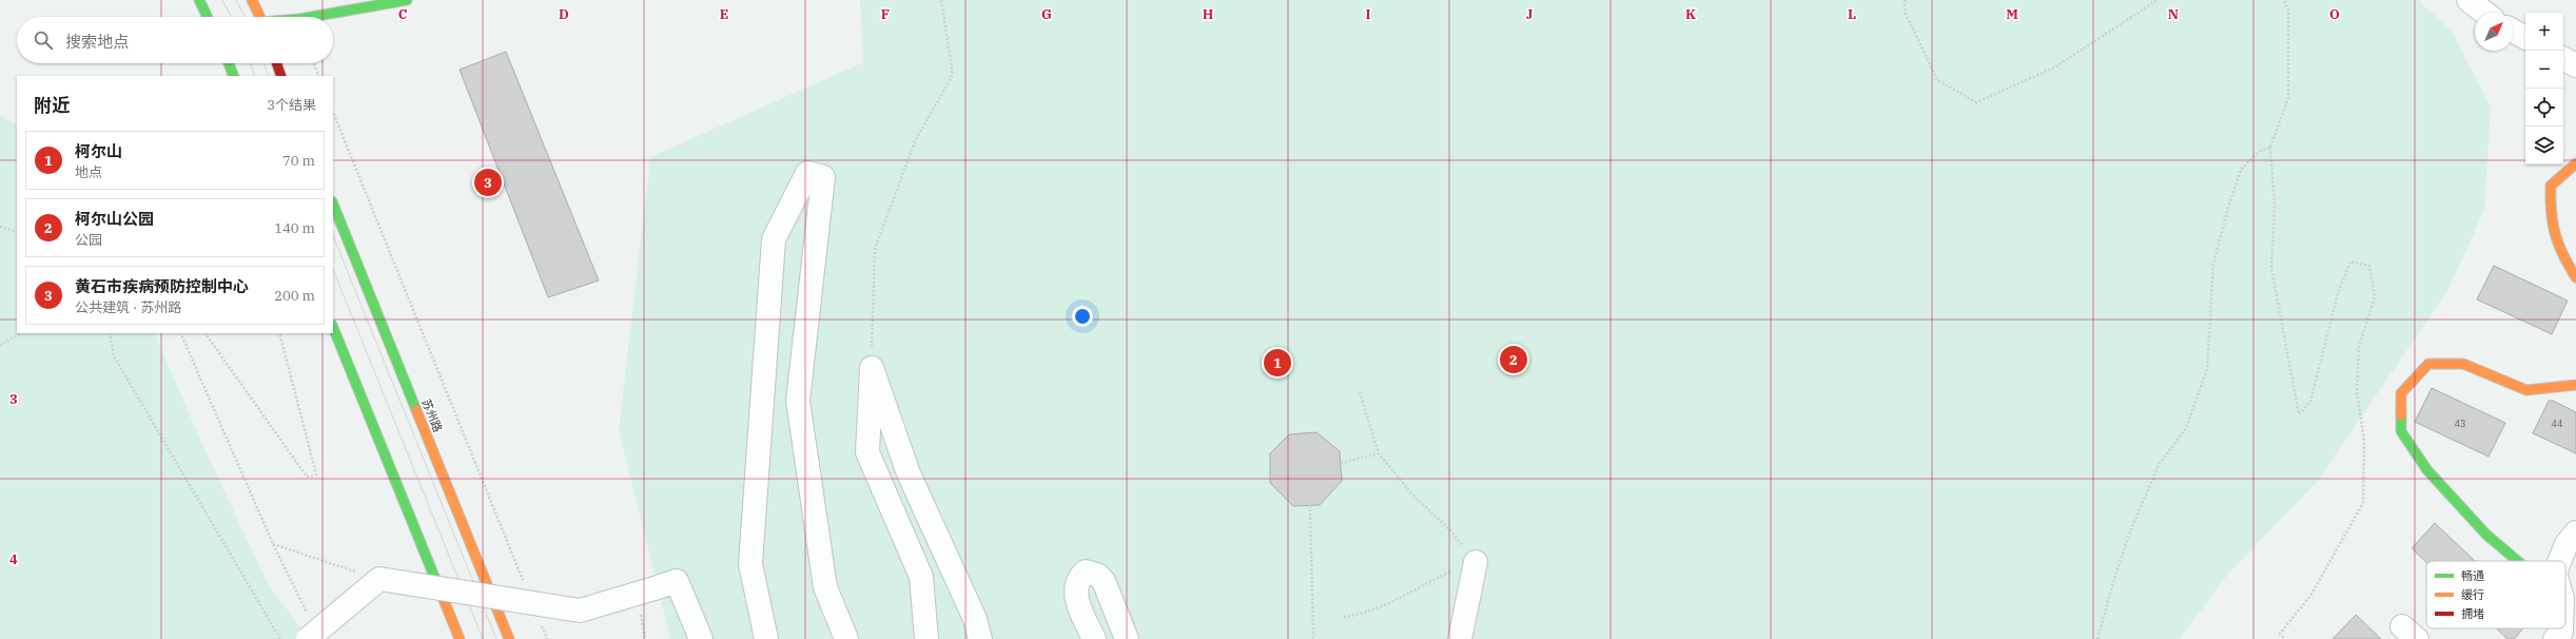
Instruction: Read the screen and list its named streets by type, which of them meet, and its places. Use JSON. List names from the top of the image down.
{
  "streets": {
    "main road": ["苏州路"]
  },
  "house_numbers": ["43", "44"],
  "legend": ["畅通", "缓行", "拥堵"],
  "north": "top right",
  "page": {
    "map_buttons": ["+", "−"],
    "search": "搜索地点",
    "heading": ["附近", "3个结果"],
    "list": [
      {
        "mark": "1",
        "name": "柯尔山",
        "note": "地点",
        "value": "70 m"
      },
      {
        "mark": "2",
        "name": "柯尔山公园",
        "note": "公园",
        "value": "140 m"
      },
      {
        "mark": "3",
        "name": "黄石市疾病预防控制中心",
        "note": "公共建筑 · 苏州路",
        "value": "200 m"
      }
    ],
    "pins": ["3", "2", "1"]
  },
  "grid": {
    "columns": [
      "C",
      "D",
      "E",
      "F",
      "G",
      "H",
      "I",
      "J",
      "K",
      "L",
      "M",
      "N",
      "O"
    ],
    "rows": ["3", "4"]
  }
}
